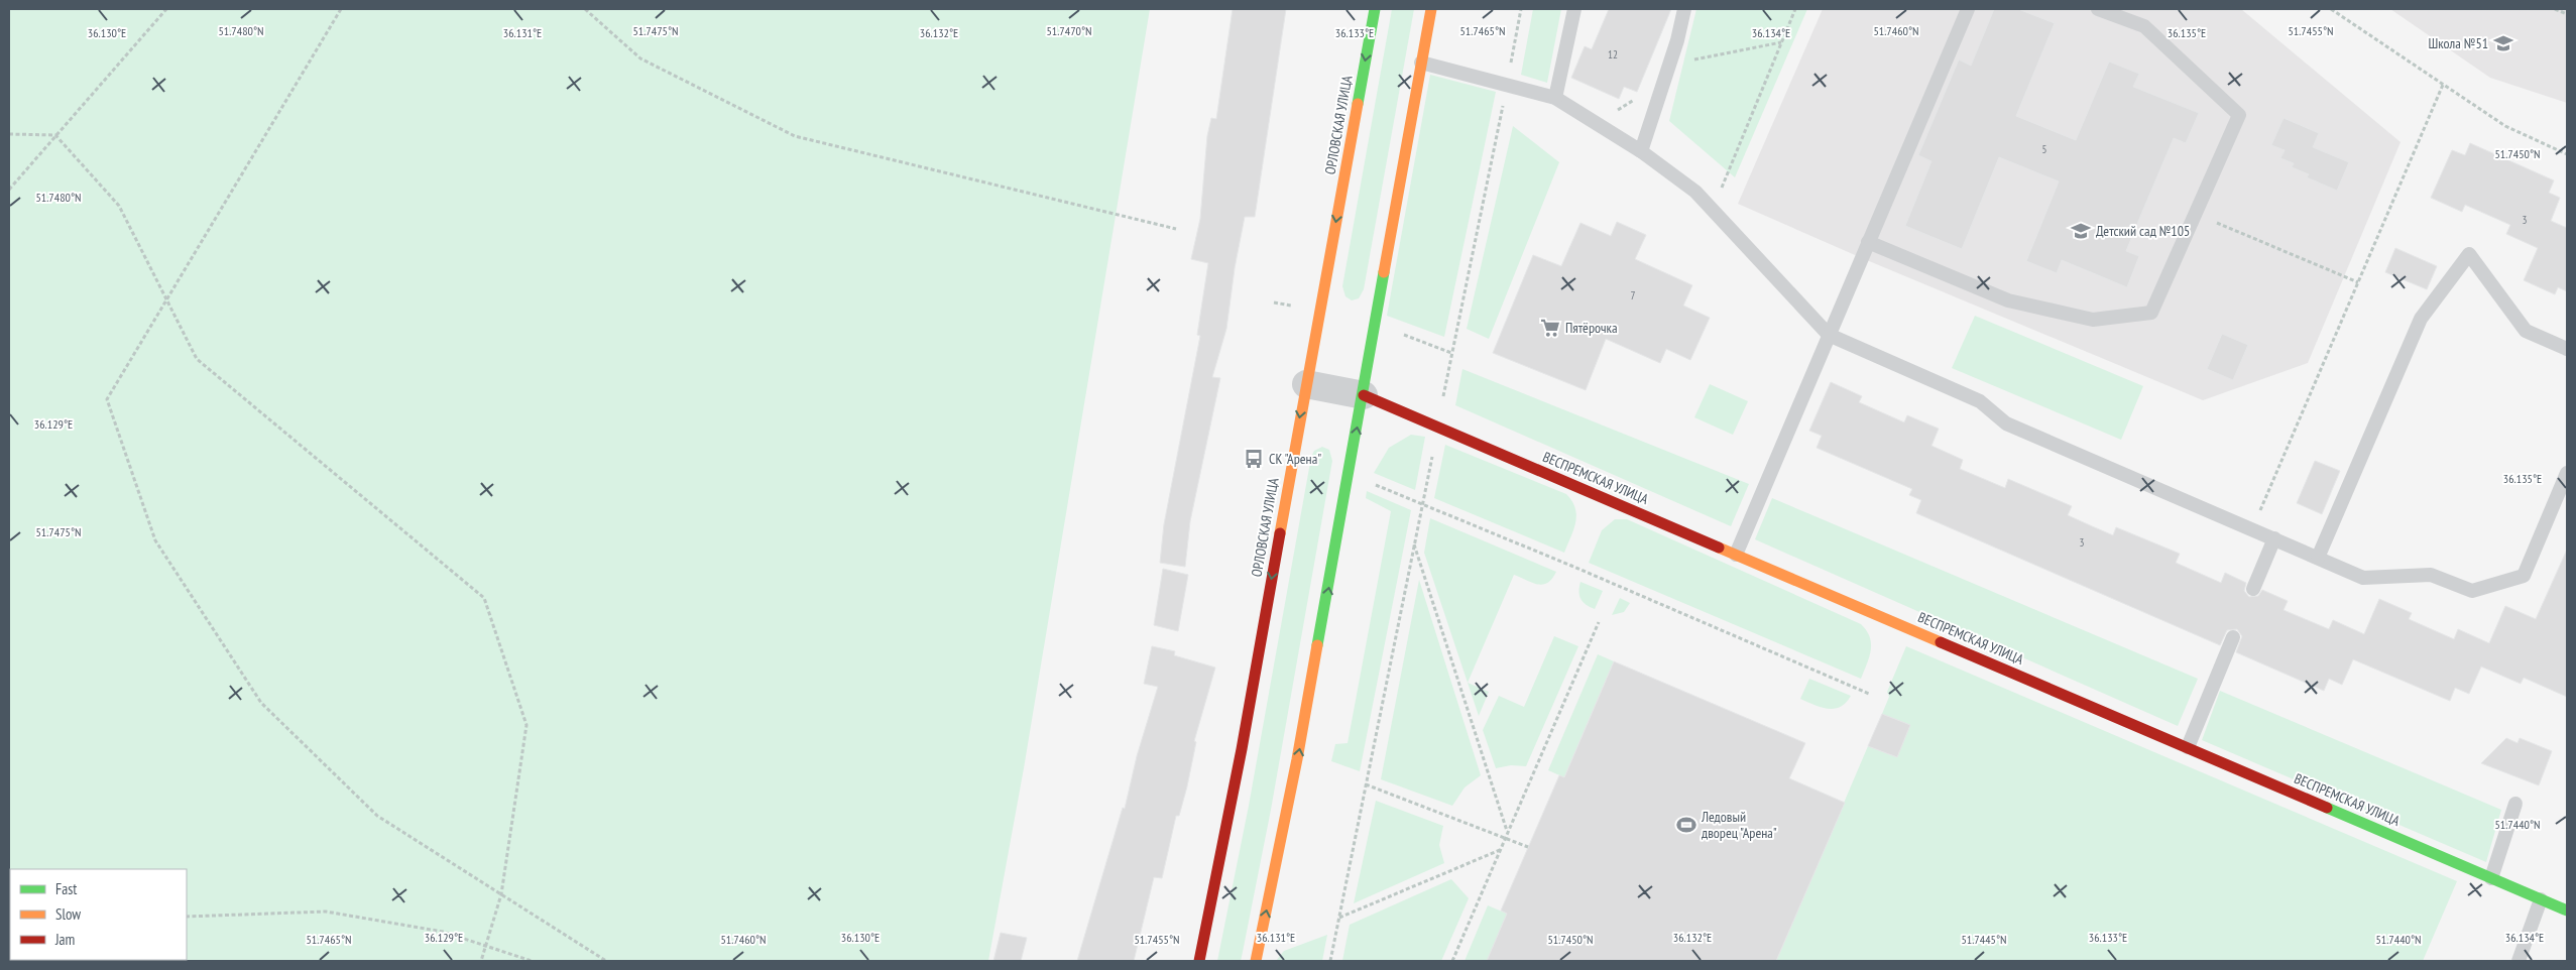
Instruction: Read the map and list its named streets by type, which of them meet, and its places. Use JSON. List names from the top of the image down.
{
  "streets": {
    "street": ["ОРЛОВСКАЯ УЛИЦА", "ВЕСПРЕМСКАЯ УЛИЦА"]
  },
  "places": {
    "school or university": ["Школа №51", "Детский сад №105"],
    "supermarket": ["Пятёрочка"],
    "bus stop": ["СК \"Арена\""],
    "sports": ["Ледовый дворец \"Арена\""]
  },
  "house_numbers": [
    "12",
    "5",
    "3",
    "7",
    "3"
  ],
  "legend": ["Fast", "Slow", "Jam"],
  "coordinates": [
    "51.7480°N",
    "51.7475°N",
    "51.7470°N",
    "51.7465°N",
    "51.7460°N",
    "51.7455°N",
    "36.131°E",
    "36.132°E",
    "36.133°E",
    "36.130°E",
    "36.134°E",
    "36.135°E",
    "51.7450°N",
    "36.129°E",
    "51.7440°N",
    "51.7445°N"
  ]
}
